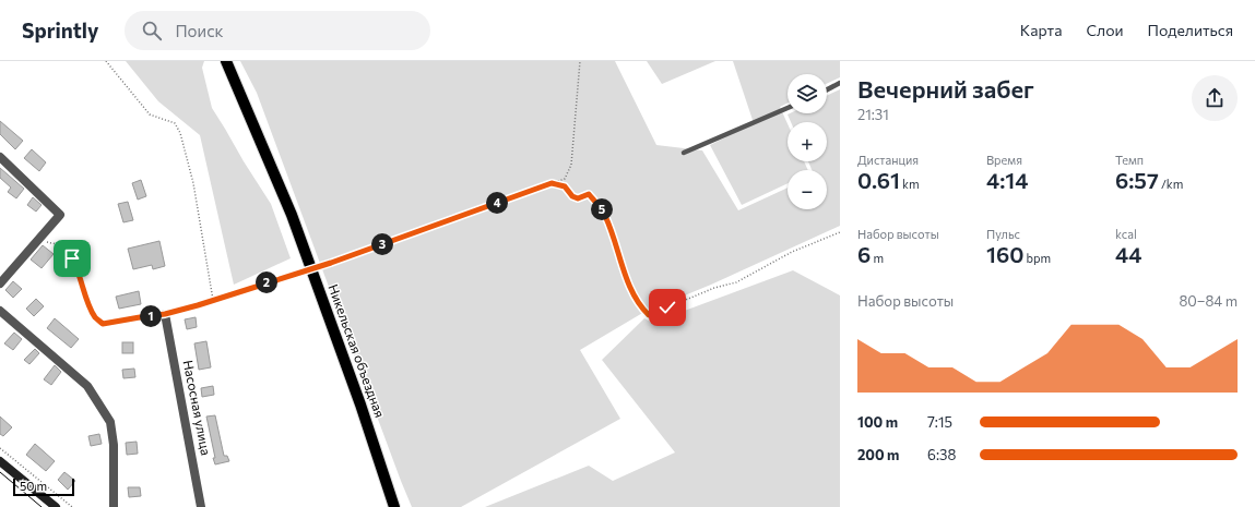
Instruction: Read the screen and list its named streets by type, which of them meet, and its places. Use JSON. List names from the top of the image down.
{
  "streets": {
    "main road": ["Никельская объездная"],
    "street": ["Насосная улица"]
  },
  "scale_bar": "50 m",
  "page": {
    "header": "Sprintly",
    "search": "Поиск",
    "nav": ["Карта", "Слои", "Поделиться"],
    "heading": ["Вечерний забег", "21:31"],
    "map_buttons": ["+", "−"],
    "stats": [
      ["Дистанция", "0.61 km"],
      ["Время", "4:14"],
      ["Темп", "6:57 /km"],
      ["Набор высоты", "6 m"],
      ["Пульс", "160 bpm"],
      ["kcal", "44"]
    ],
    "pins": [
      "4",
      "5",
      "3",
      "2",
      "1"
    ],
    "chart": ["Набор высоты", "80–84 m"],
    "list": [
      {
        "name": "100 m",
        "note": "7:15"
      },
      {
        "name": "200 m",
        "note": "6:38"
      }
    ],
    "scale": "50 m"
  }
}
